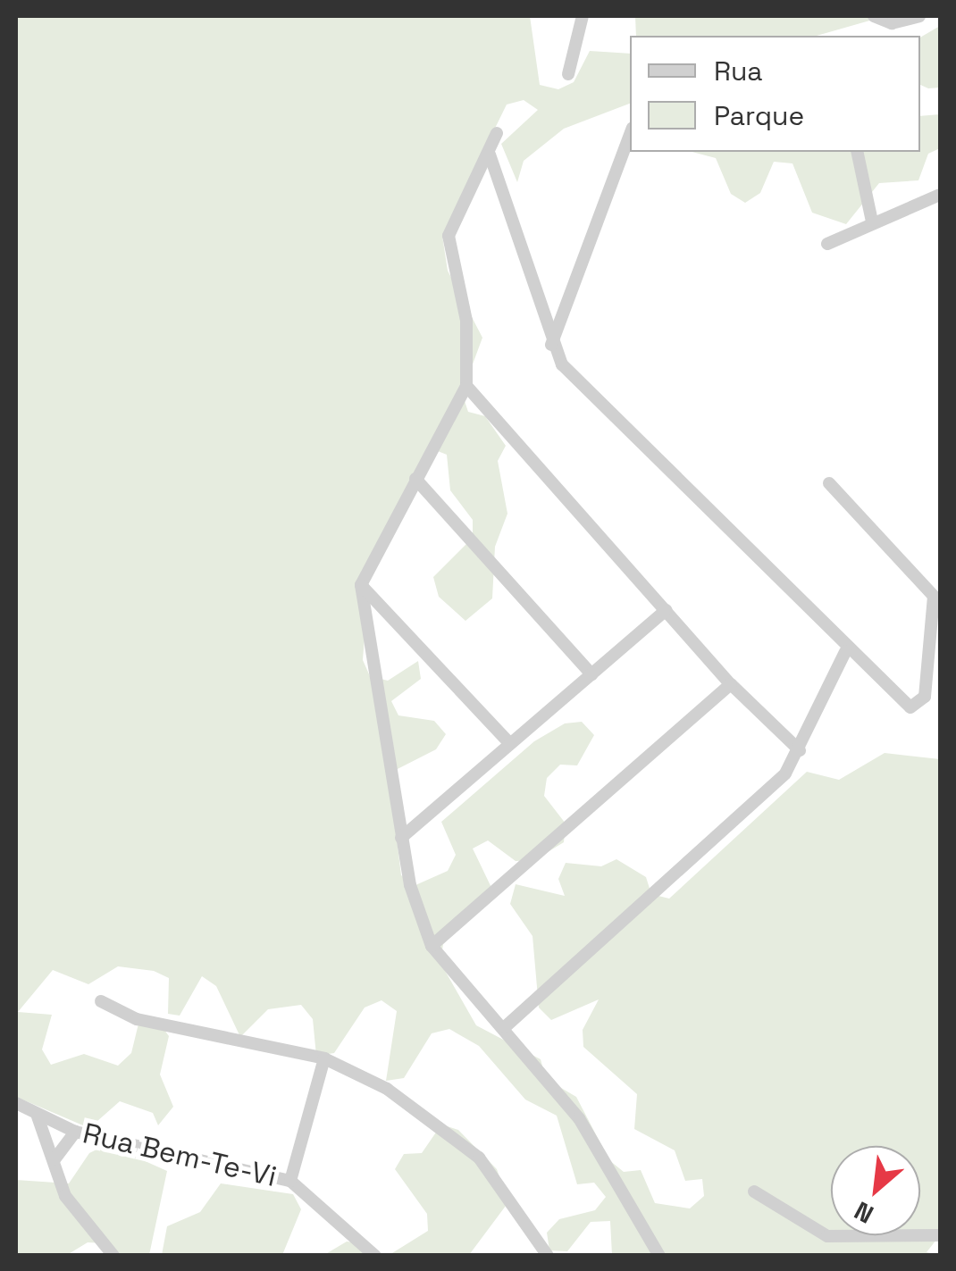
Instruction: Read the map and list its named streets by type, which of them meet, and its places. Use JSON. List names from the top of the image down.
{
  "streets": {
    "street": ["Rua Bem-Te-Vi"]
  },
  "legend": ["Rua", "Parque"],
  "north": "bottom left"
}
